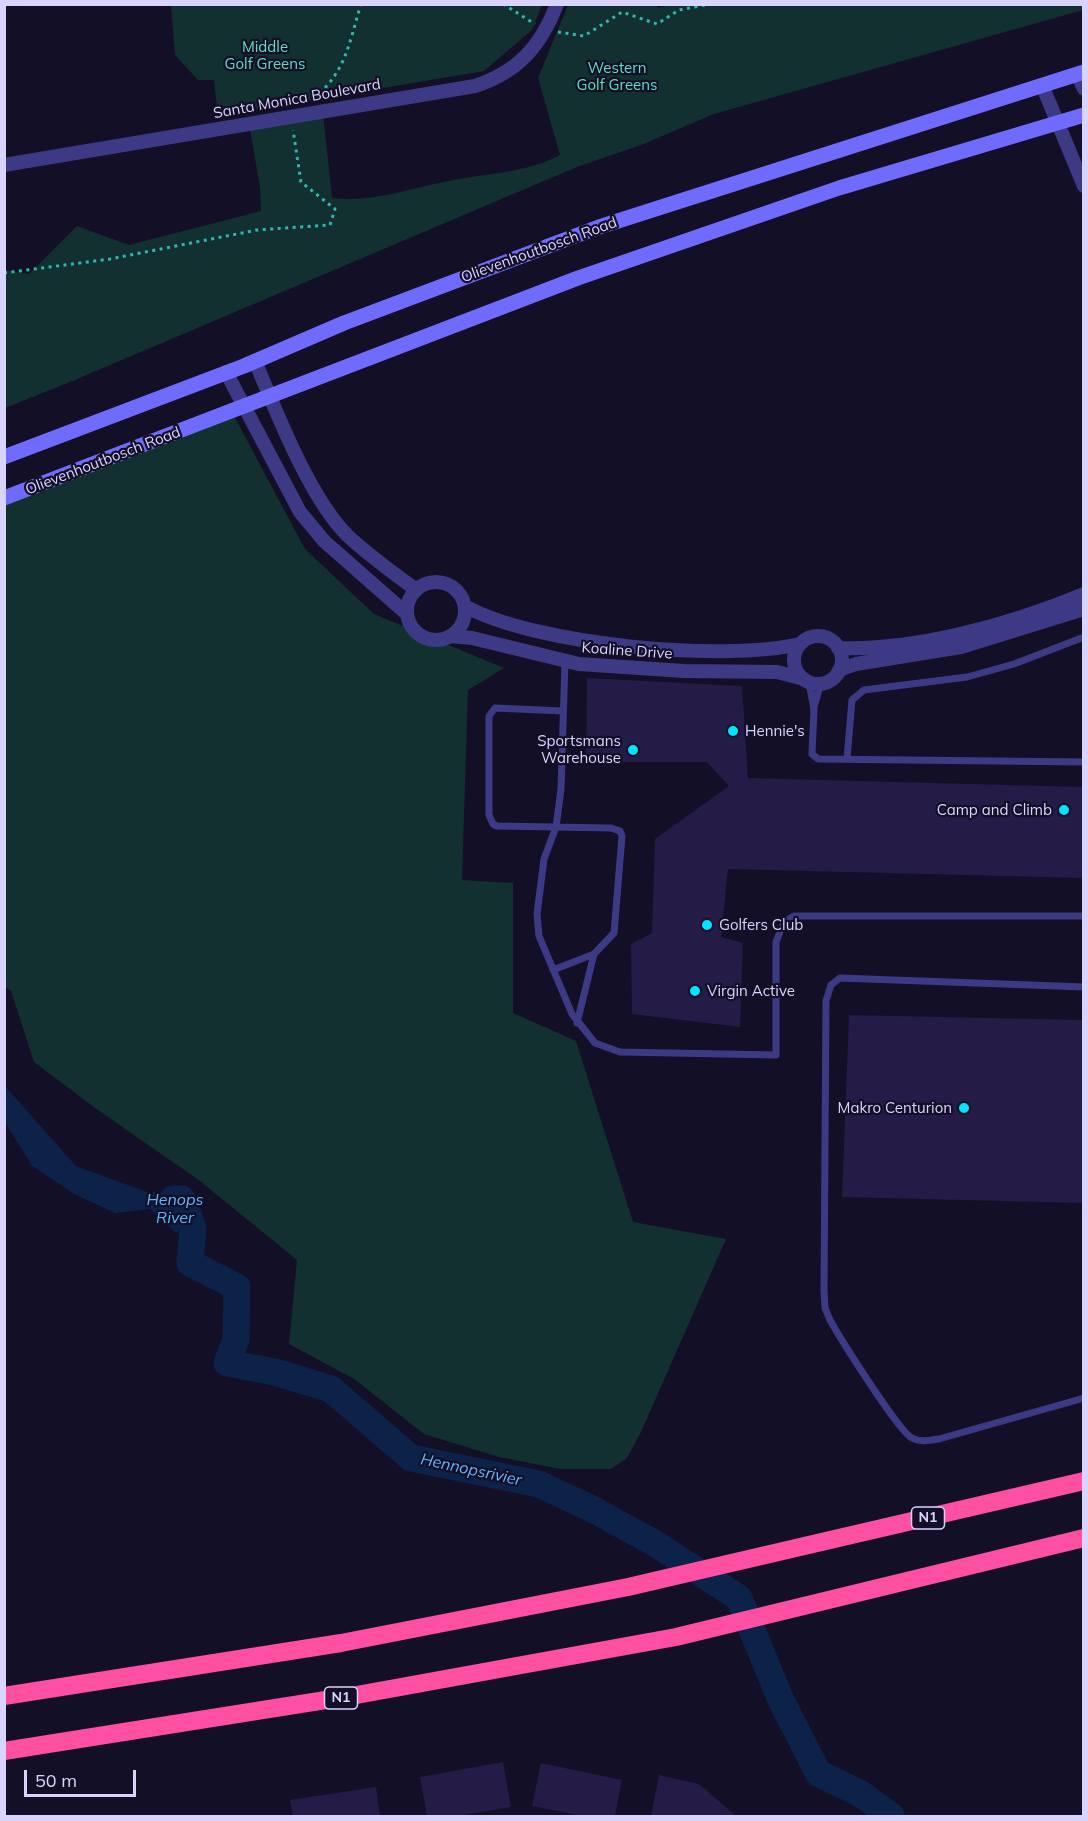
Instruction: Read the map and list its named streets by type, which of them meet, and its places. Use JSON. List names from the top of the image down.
{
  "streets": {
    "highway": ["N1"],
    "main road": ["Olievenhoutbosch Road"],
    "street": ["Santa Monica Boulevard", "Koaline Drive"]
  },
  "crossings": [
    ["Olievenhoutbosch Road", "Koaline Drive"]
  ],
  "water": ["Henops River", "Hennopsrivier"],
  "parks": ["Middle Golf Greens", "Western Golf Greens"],
  "places": [
    "Hennie's",
    "Sportsmans Warehouse",
    "Camp and Climb",
    "Golfers Club",
    "Virgin Active",
    "Makro Centurion"
  ],
  "scale_bar": "50 m"
}
